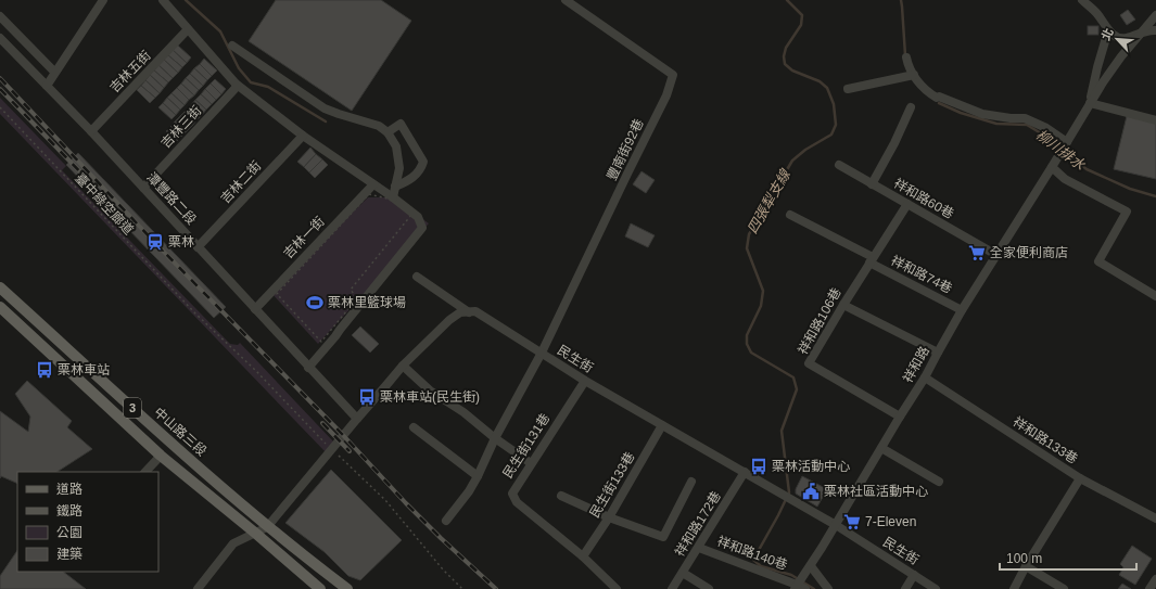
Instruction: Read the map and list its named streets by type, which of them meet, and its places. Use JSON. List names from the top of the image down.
{
  "streets": {
    "main road": ["3", "中山路三段"],
    "street": [
      "吉林五街",
      "吉林三街",
      "豐南街92巷",
      "吉林二街",
      "潭豐路二段",
      "祥和路60巷",
      "吉林一街",
      "祥和路74巷",
      "祥和路106巷",
      "民生街",
      "祥和路",
      "祥和路133巷",
      "民生街131巷",
      "民生街133巷",
      "祥和路172巷",
      "祥和路140巷"
    ],
    "path": ["臺中綠空廊道"]
  },
  "crossings": [
    ["吉林五街", "潭豐路二段"],
    ["吉林三街", "潭豐路二段"],
    ["豐南街92巷", "民生街"],
    ["吉林二街", "潭豐路二段"],
    ["潭豐路二段", "吉林一街"],
    ["祥和路60巷", "祥和路106巷"],
    ["祥和路60巷", "祥和路"],
    ["祥和路74巷", "祥和路106巷"],
    ["祥和路74巷", "祥和路"],
    ["祥和路106巷", "祥和路"],
    ["民生街", "祥和路"],
    ["民生街", "民生街131巷"],
    ["民生街", "民生街133巷"],
    ["民生街", "祥和路172巷"],
    ["祥和路", "祥和路133巷"],
    ["祥和路", "祥和路140巷"],
    ["民生街131巷", "民生街133巷"],
    ["祥和路172巷", "祥和路140巷"]
  ],
  "water": ["柳川排水", "四張犁支線"],
  "places": {
    "station": ["栗林"],
    "supermarket": ["全家便利商店", "7-Eleven"],
    "sports": ["栗林里籃球場"],
    "bus stop": ["栗林車站", "栗林車站(民生街)", "栗林活動中心"],
    "public building": ["栗林社區活動中心"]
  },
  "legend": [
    "道路",
    "鐵路",
    "公園",
    "建築"
  ],
  "scale_bar": "100 m",
  "north": "top left"
}
